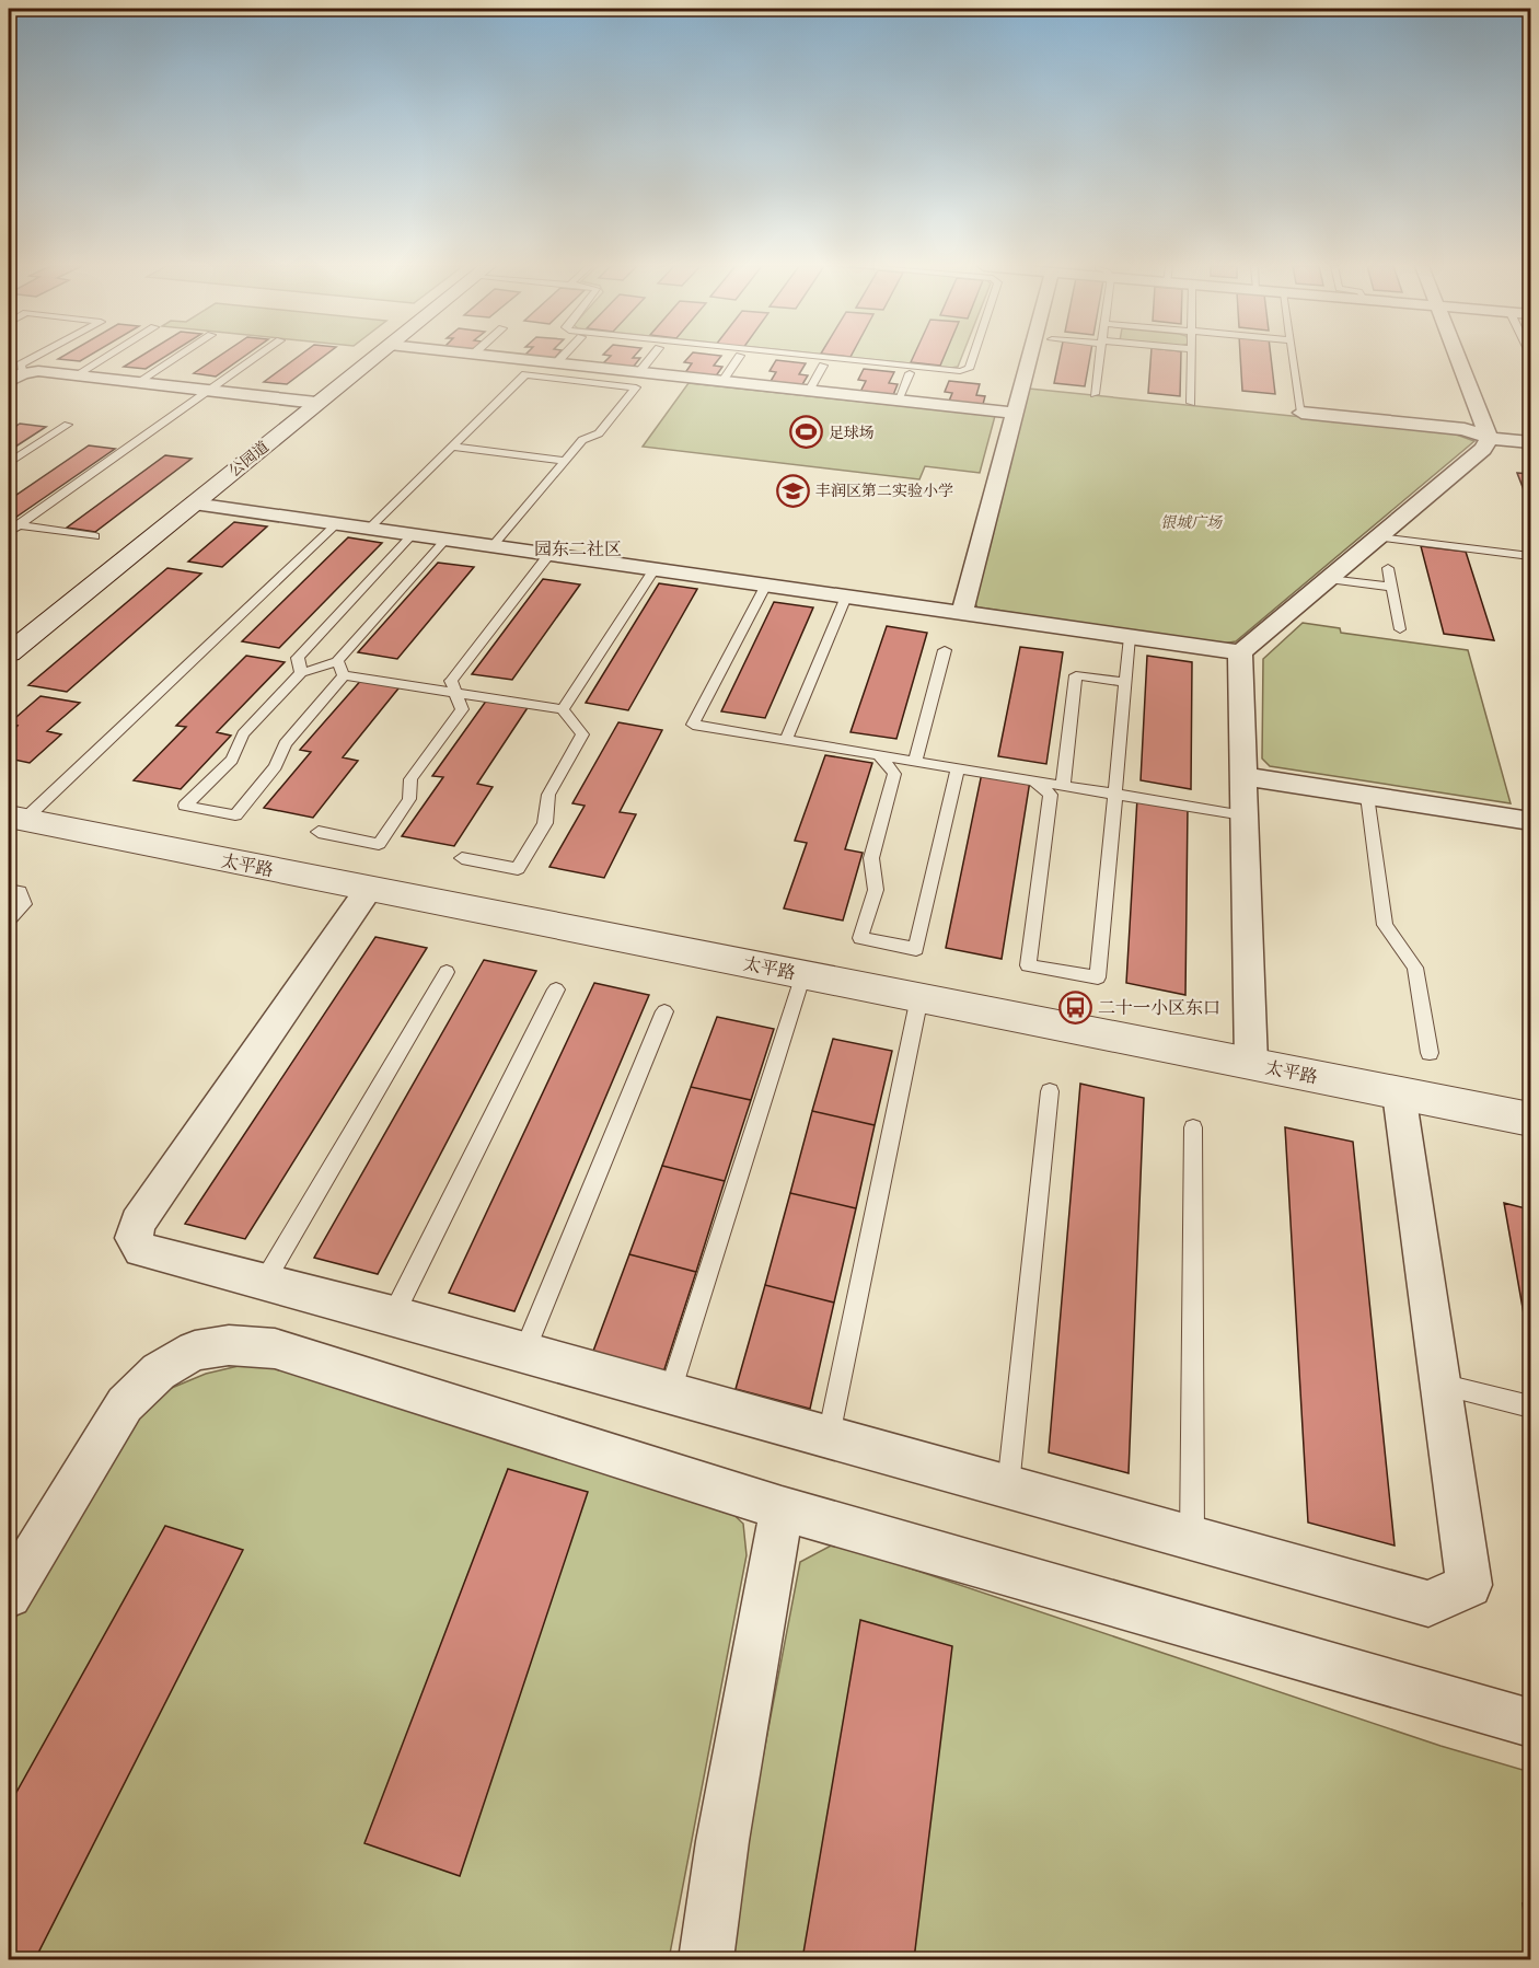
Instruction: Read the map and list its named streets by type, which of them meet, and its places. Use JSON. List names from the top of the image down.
{
  "streets": {
    "street": ["公园道", "太平路"]
  },
  "districts": ["园东二社区"],
  "parks": ["银城广场"],
  "places": {
    "sports": ["足球场"],
    "school or university": ["丰润区第二实验小学"],
    "bus stop": ["二十一小区东口"]
  }
}
